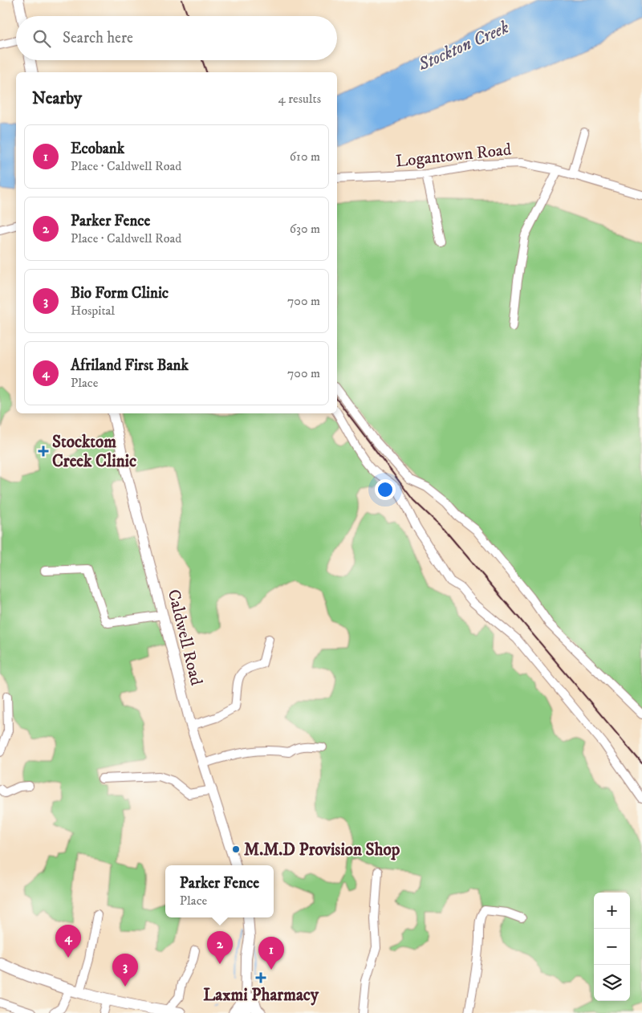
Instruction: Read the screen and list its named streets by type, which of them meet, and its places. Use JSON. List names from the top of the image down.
{
  "streets": {
    "main road": ["Caldwell Road"],
    "street": ["Logantown Road"]
  },
  "water": ["Stockton Creek"],
  "places": {
    "health": ["Stocktom Creek Clinic", "Laxmi Pharmacy"],
    "other": ["M.M.D Provision Shop"]
  },
  "page": {
    "search": "Search here",
    "heading": ["Nearby", "4 results"],
    "list": [
      {
        "mark": "1",
        "name": "Ecobank",
        "note": "Place · Caldwell Road",
        "value": "610 m"
      },
      {
        "mark": "2",
        "name": "Parker Fence",
        "note": "Place · Caldwell Road",
        "value": "630 m"
      },
      {
        "mark": "3",
        "name": "Bio Form Clinic",
        "note": "Hospital",
        "value": "700 m"
      },
      {
        "mark": "4",
        "name": "Afriland First Bank",
        "note": "Place",
        "value": "700 m"
      }
    ],
    "popup": ["Parker Fence", "Place"],
    "map_buttons": ["+", "−"],
    "pins": [
      "4",
      "2",
      "1",
      "3"
    ]
  }
}
